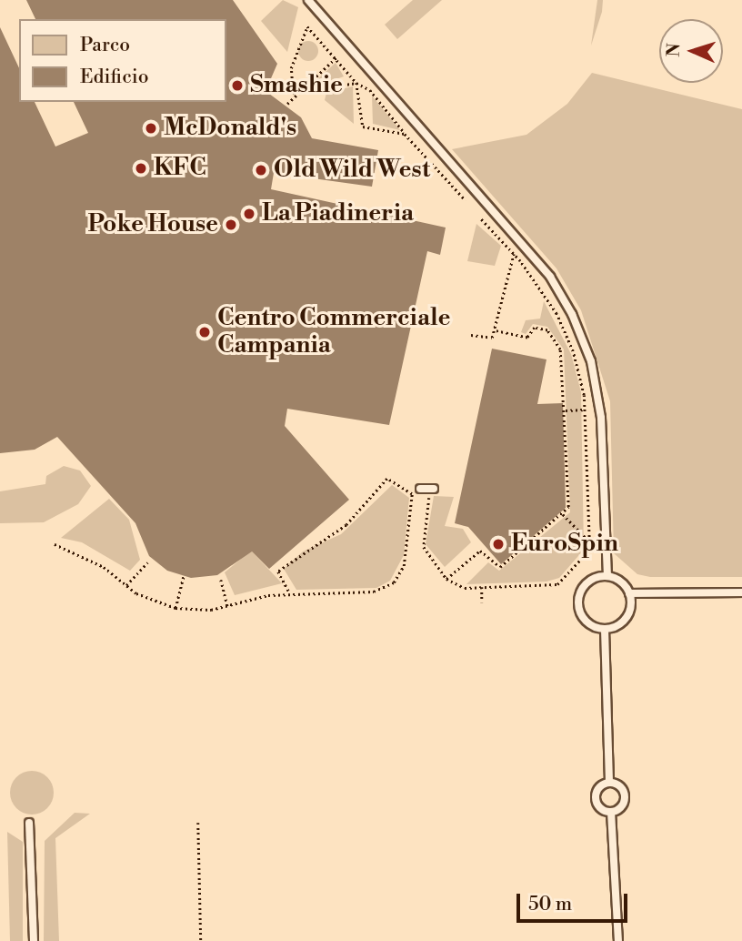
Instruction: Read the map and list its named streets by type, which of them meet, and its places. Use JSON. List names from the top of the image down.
{
  "places": [
    "Smashie",
    "McDonald's",
    "KFC",
    "Old Wild West",
    "La Piadineria",
    "Poke House",
    "Centro Commerciale Campania",
    "EuroSpin"
  ],
  "legend": ["Parco", "Edificio"],
  "scale_bar": "50 m",
  "north": "left"
}
